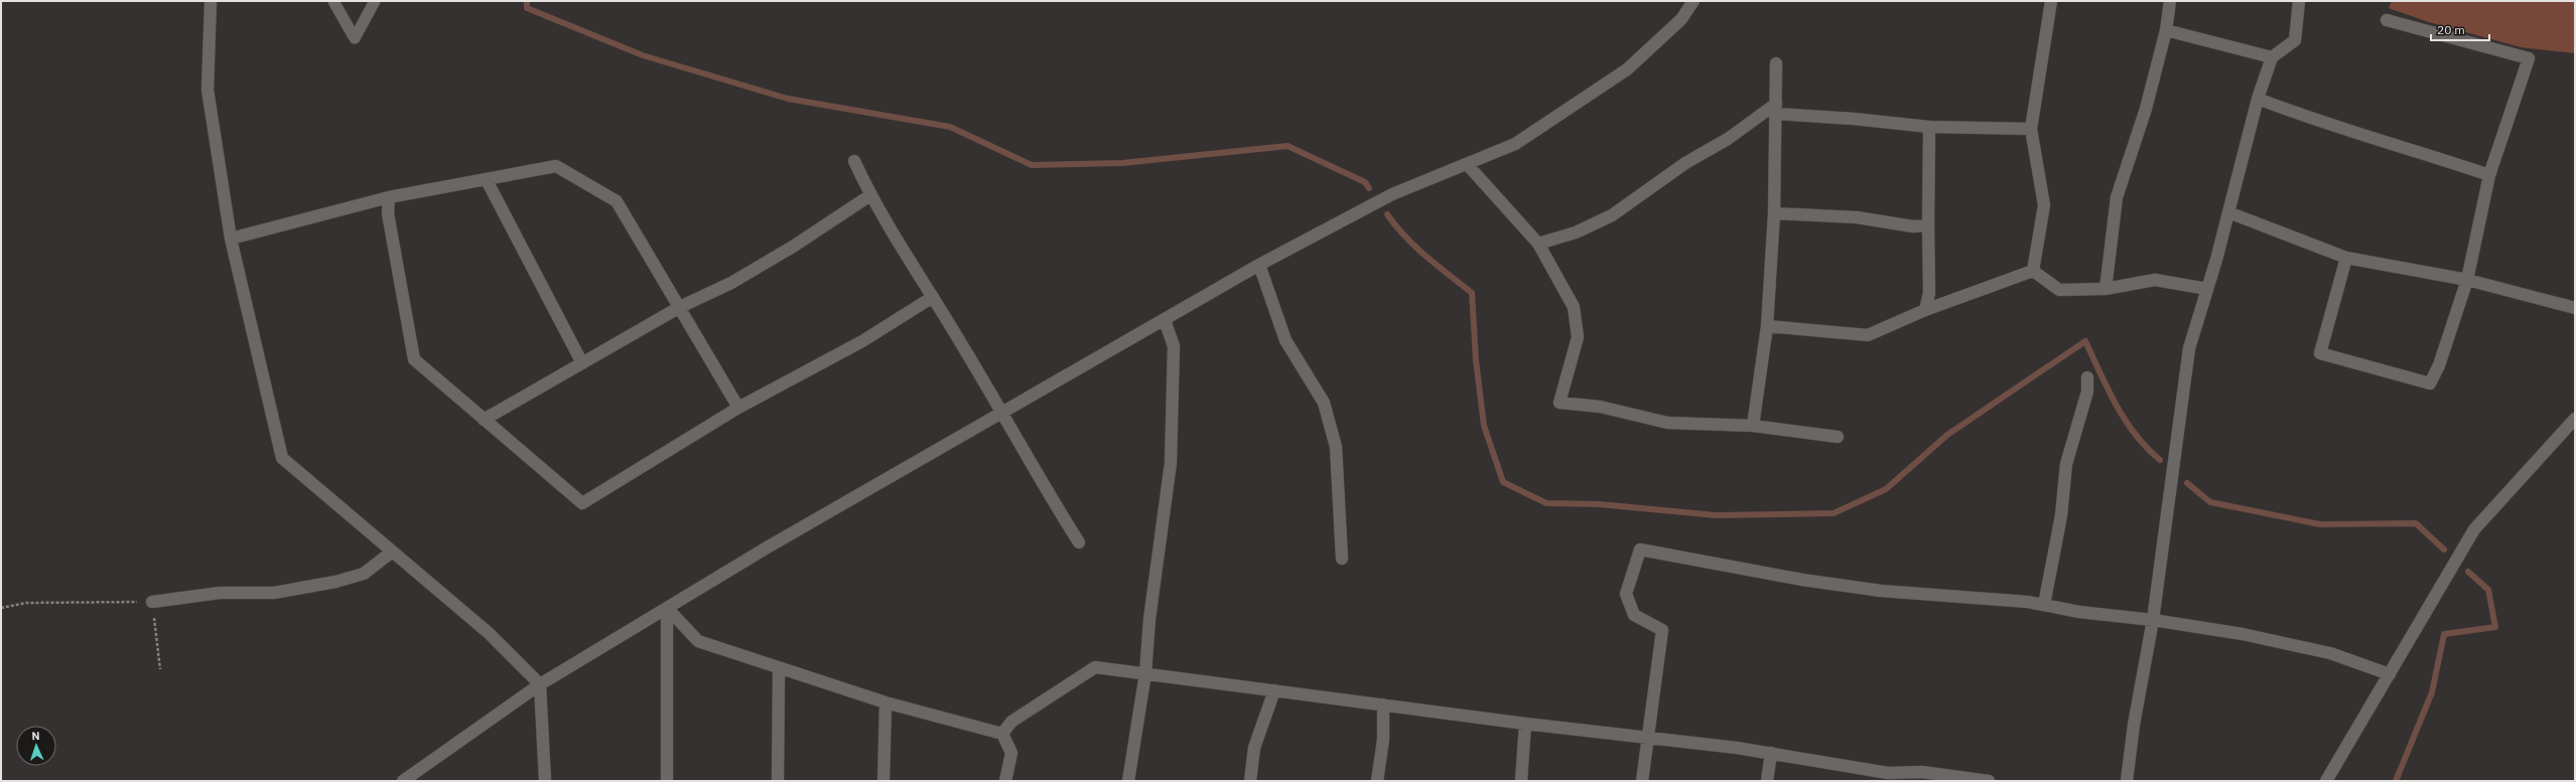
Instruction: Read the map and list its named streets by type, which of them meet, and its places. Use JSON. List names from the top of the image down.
{
  "scale_bar": "20 m",
  "north": "top"
}
